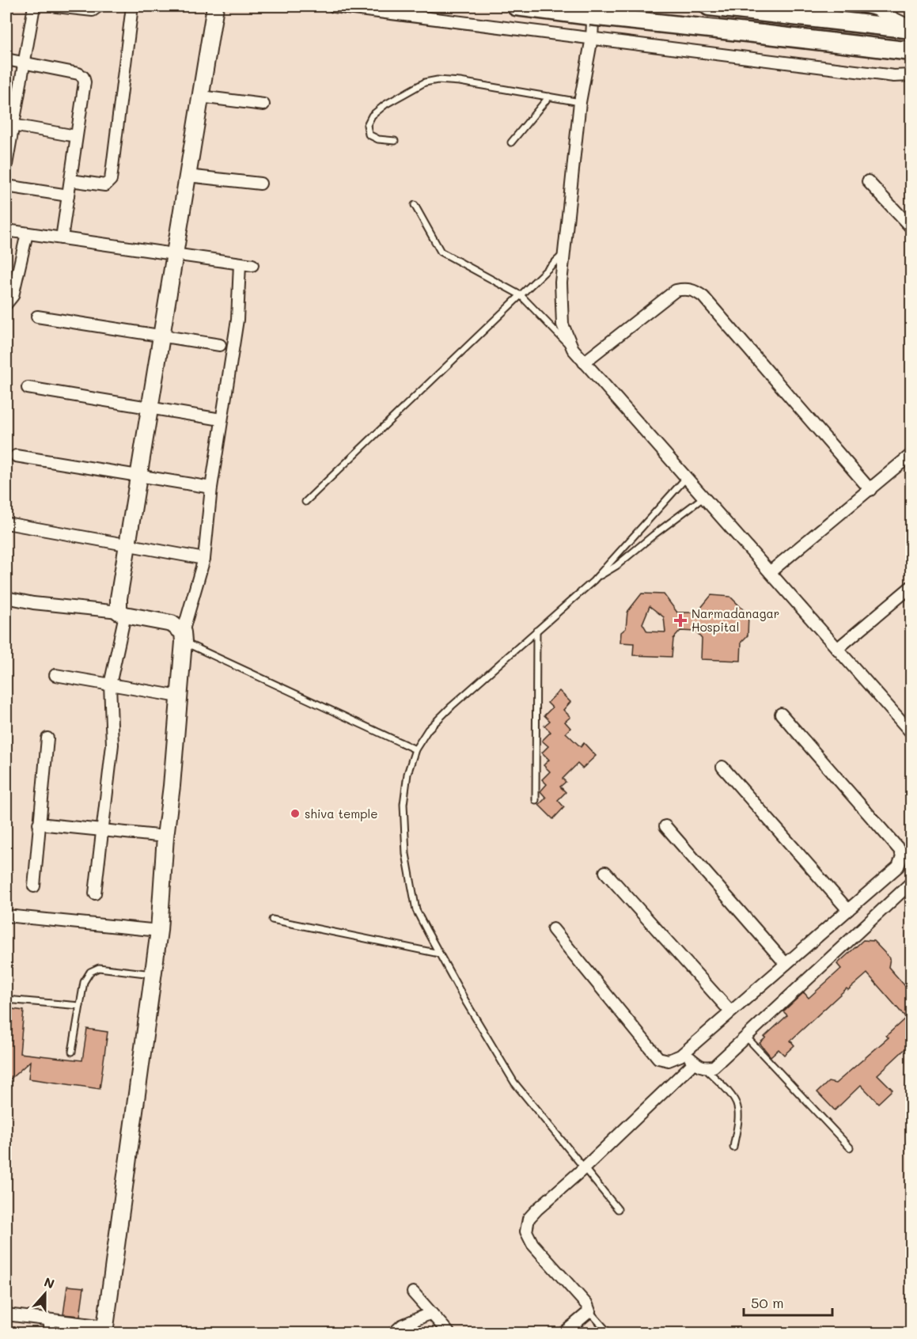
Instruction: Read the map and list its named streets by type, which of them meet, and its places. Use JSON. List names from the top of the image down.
{
  "places": {
    "health": ["Narmadanagar Hospital"],
    "other": ["shiva temple"]
  },
  "scale_bar": "50 m",
  "north": "top"
}
